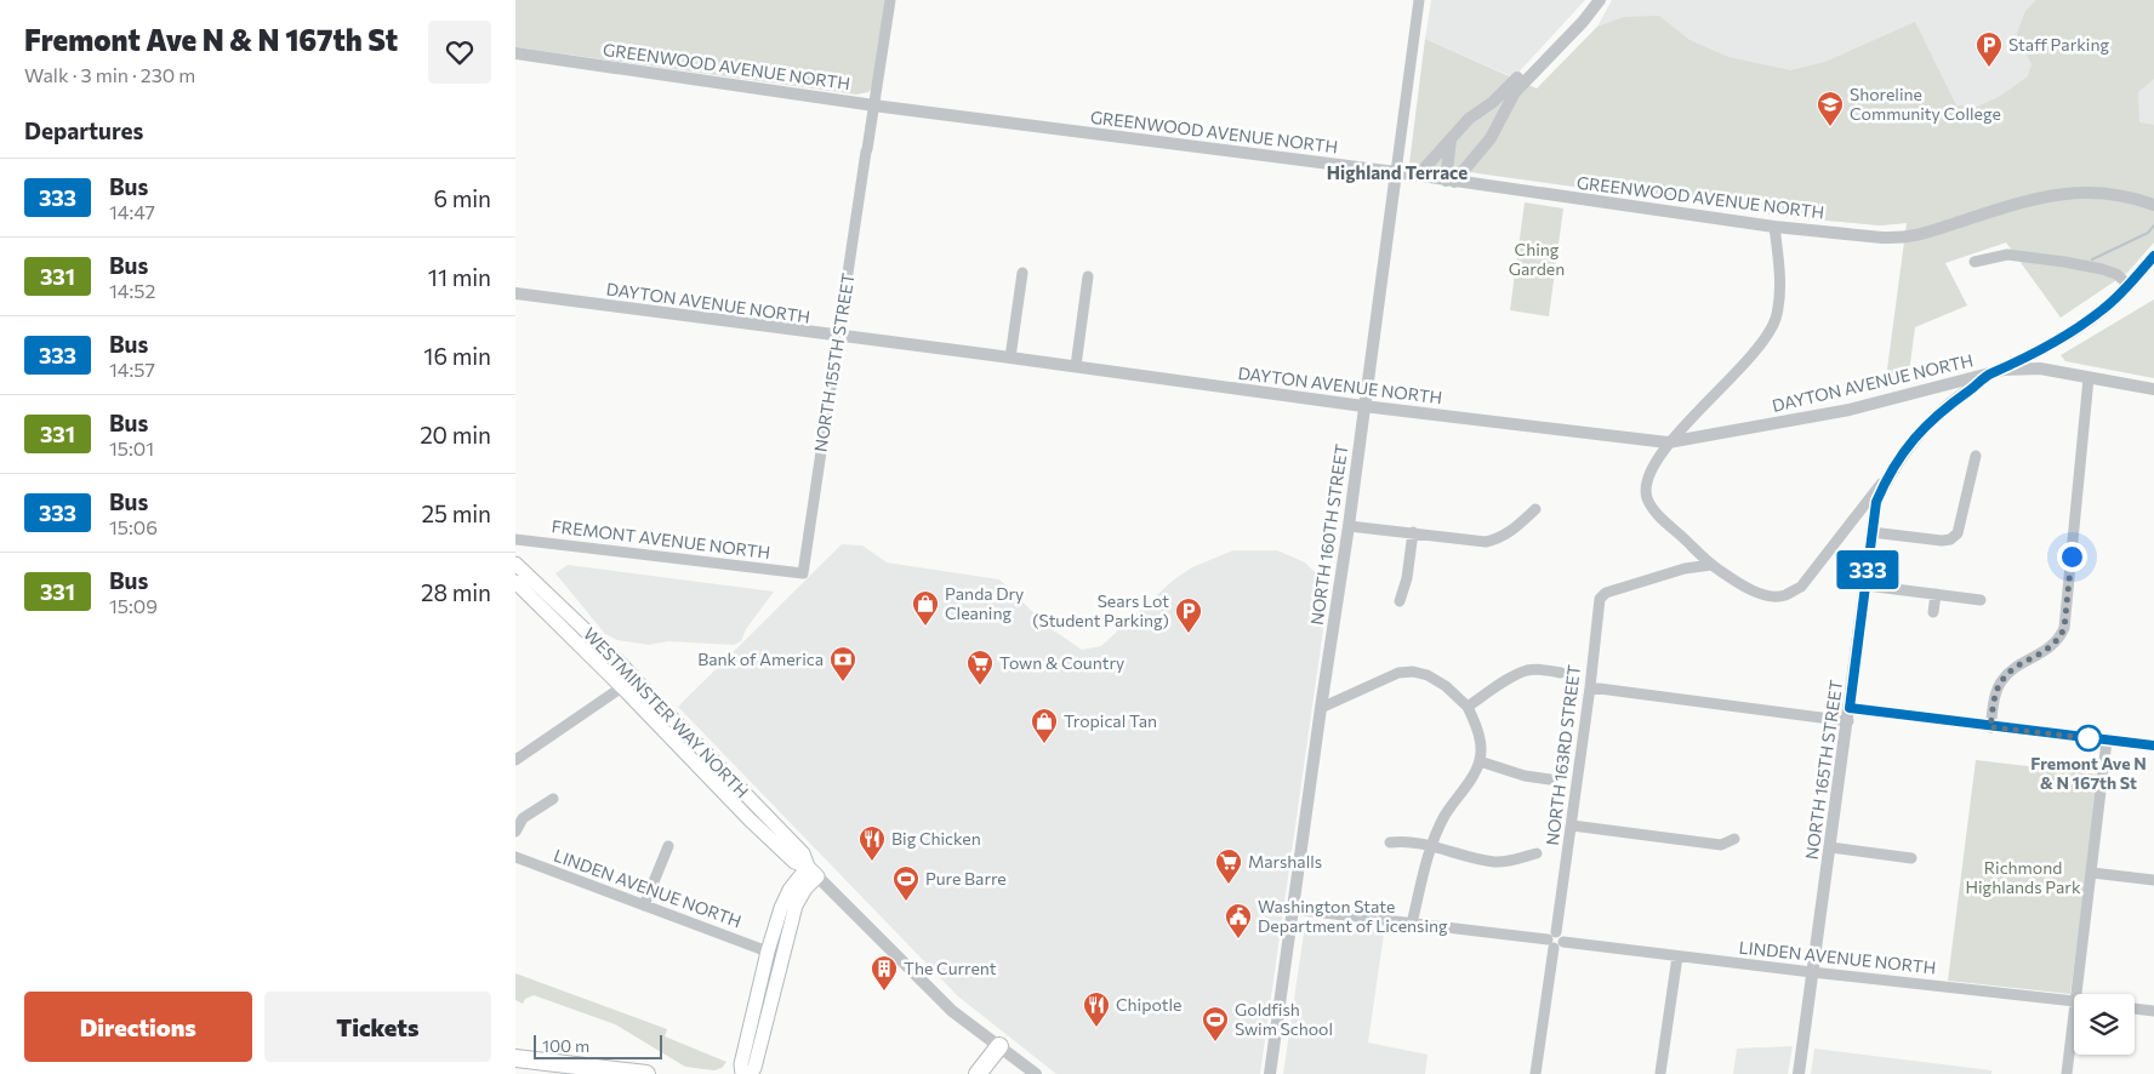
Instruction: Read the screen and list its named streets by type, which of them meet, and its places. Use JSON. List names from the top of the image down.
{
  "streets": {
    "main road": ["WESTMINSTER WAY NORTH"],
    "street": [
      "GREENWOOD AVENUE NORTH",
      "DAYTON AVENUE NORTH",
      "NORTH 155TH STREET",
      "NORTH 160TH STREET",
      "FREMONT AVENUE NORTH",
      "NORTH 163RD STREET",
      "NORTH 165TH STREET",
      "LINDEN AVENUE NORTH"
    ]
  },
  "crossings": [
    ["GREENWOOD AVENUE NORTH", "NORTH 155TH STREET"],
    ["GREENWOOD AVENUE NORTH", "NORTH 160TH STREET"],
    ["DAYTON AVENUE NORTH", "NORTH 155TH STREET"],
    ["DAYTON AVENUE NORTH", "NORTH 160TH STREET"],
    ["DAYTON AVENUE NORTH", "NORTH 165TH STREET"],
    ["NORTH 155TH STREET", "FREMONT AVENUE NORTH"],
    ["NORTH 160TH STREET", "LINDEN AVENUE NORTH"],
    ["NORTH 163RD STREET", "LINDEN AVENUE NORTH"],
    ["NORTH 165TH STREET", "LINDEN AVENUE NORTH"]
  ],
  "districts": ["Highland Terrace"],
  "parks": ["Ching Garden", "Richmond Highlands Park"],
  "places": {
    "parking": ["Staff Parking", "Sears Lot (Student Parking)"],
    "school or university": ["Shoreline Community College"],
    "shop": ["Panda Dry Cleaning", "Tropical Tan"],
    "bank": ["Bank of America"],
    "supermarket": ["Town & Country", "Marshalls"],
    "other": ["Fremont Ave N & N 167th St"],
    "restaurant": ["Big Chicken", "Chipotle"],
    "sports": ["Pure Barre", "Goldfish Swim School"],
    "public building": ["Washington State Department of Licensing"],
    "building": ["The Current"]
  },
  "lines": ["bus line 333"],
  "scale_bar": "100 m",
  "page": {
    "heading": [
      ["Fremont Ave N & N 167th St", "Walk · 3 min · 230 m"],
      "Departures"
    ],
    "on_map": "333",
    "list": [
      {
        "mark": "333",
        "name": "Bus",
        "note": "14:47",
        "value": "6 min"
      },
      {
        "mark": "331",
        "name": "Bus",
        "note": "14:52",
        "value": "11 min"
      },
      {
        "mark": "333",
        "name": "Bus",
        "note": "14:57",
        "value": "16 min"
      },
      {
        "mark": "331",
        "name": "Bus",
        "note": "15:01",
        "value": "20 min"
      },
      {
        "mark": "333",
        "name": "Bus",
        "note": "15:06",
        "value": "25 min"
      },
      {
        "mark": "331",
        "name": "Bus",
        "note": "15:09",
        "value": "28 min"
      }
    ],
    "buttons": ["Directions", "Tickets"],
    "scale": "100 m"
  }
}
